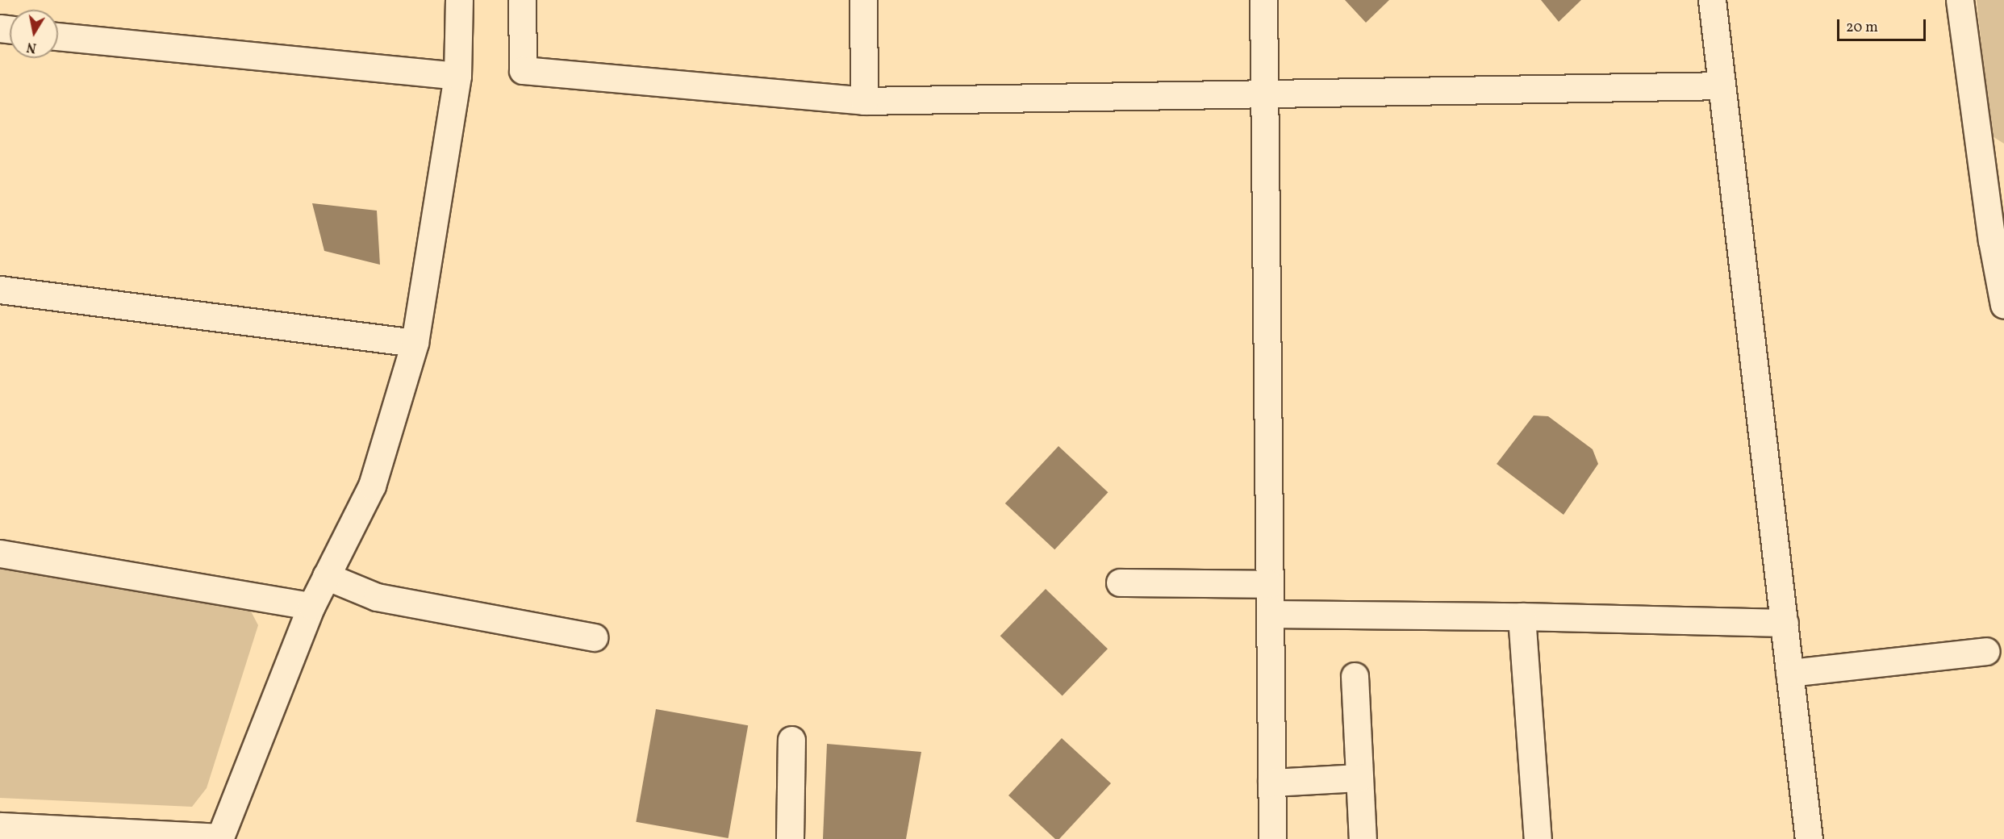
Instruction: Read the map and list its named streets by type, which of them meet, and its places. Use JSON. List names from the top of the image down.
{
  "scale_bar": "20 m",
  "north": "bottom"
}
